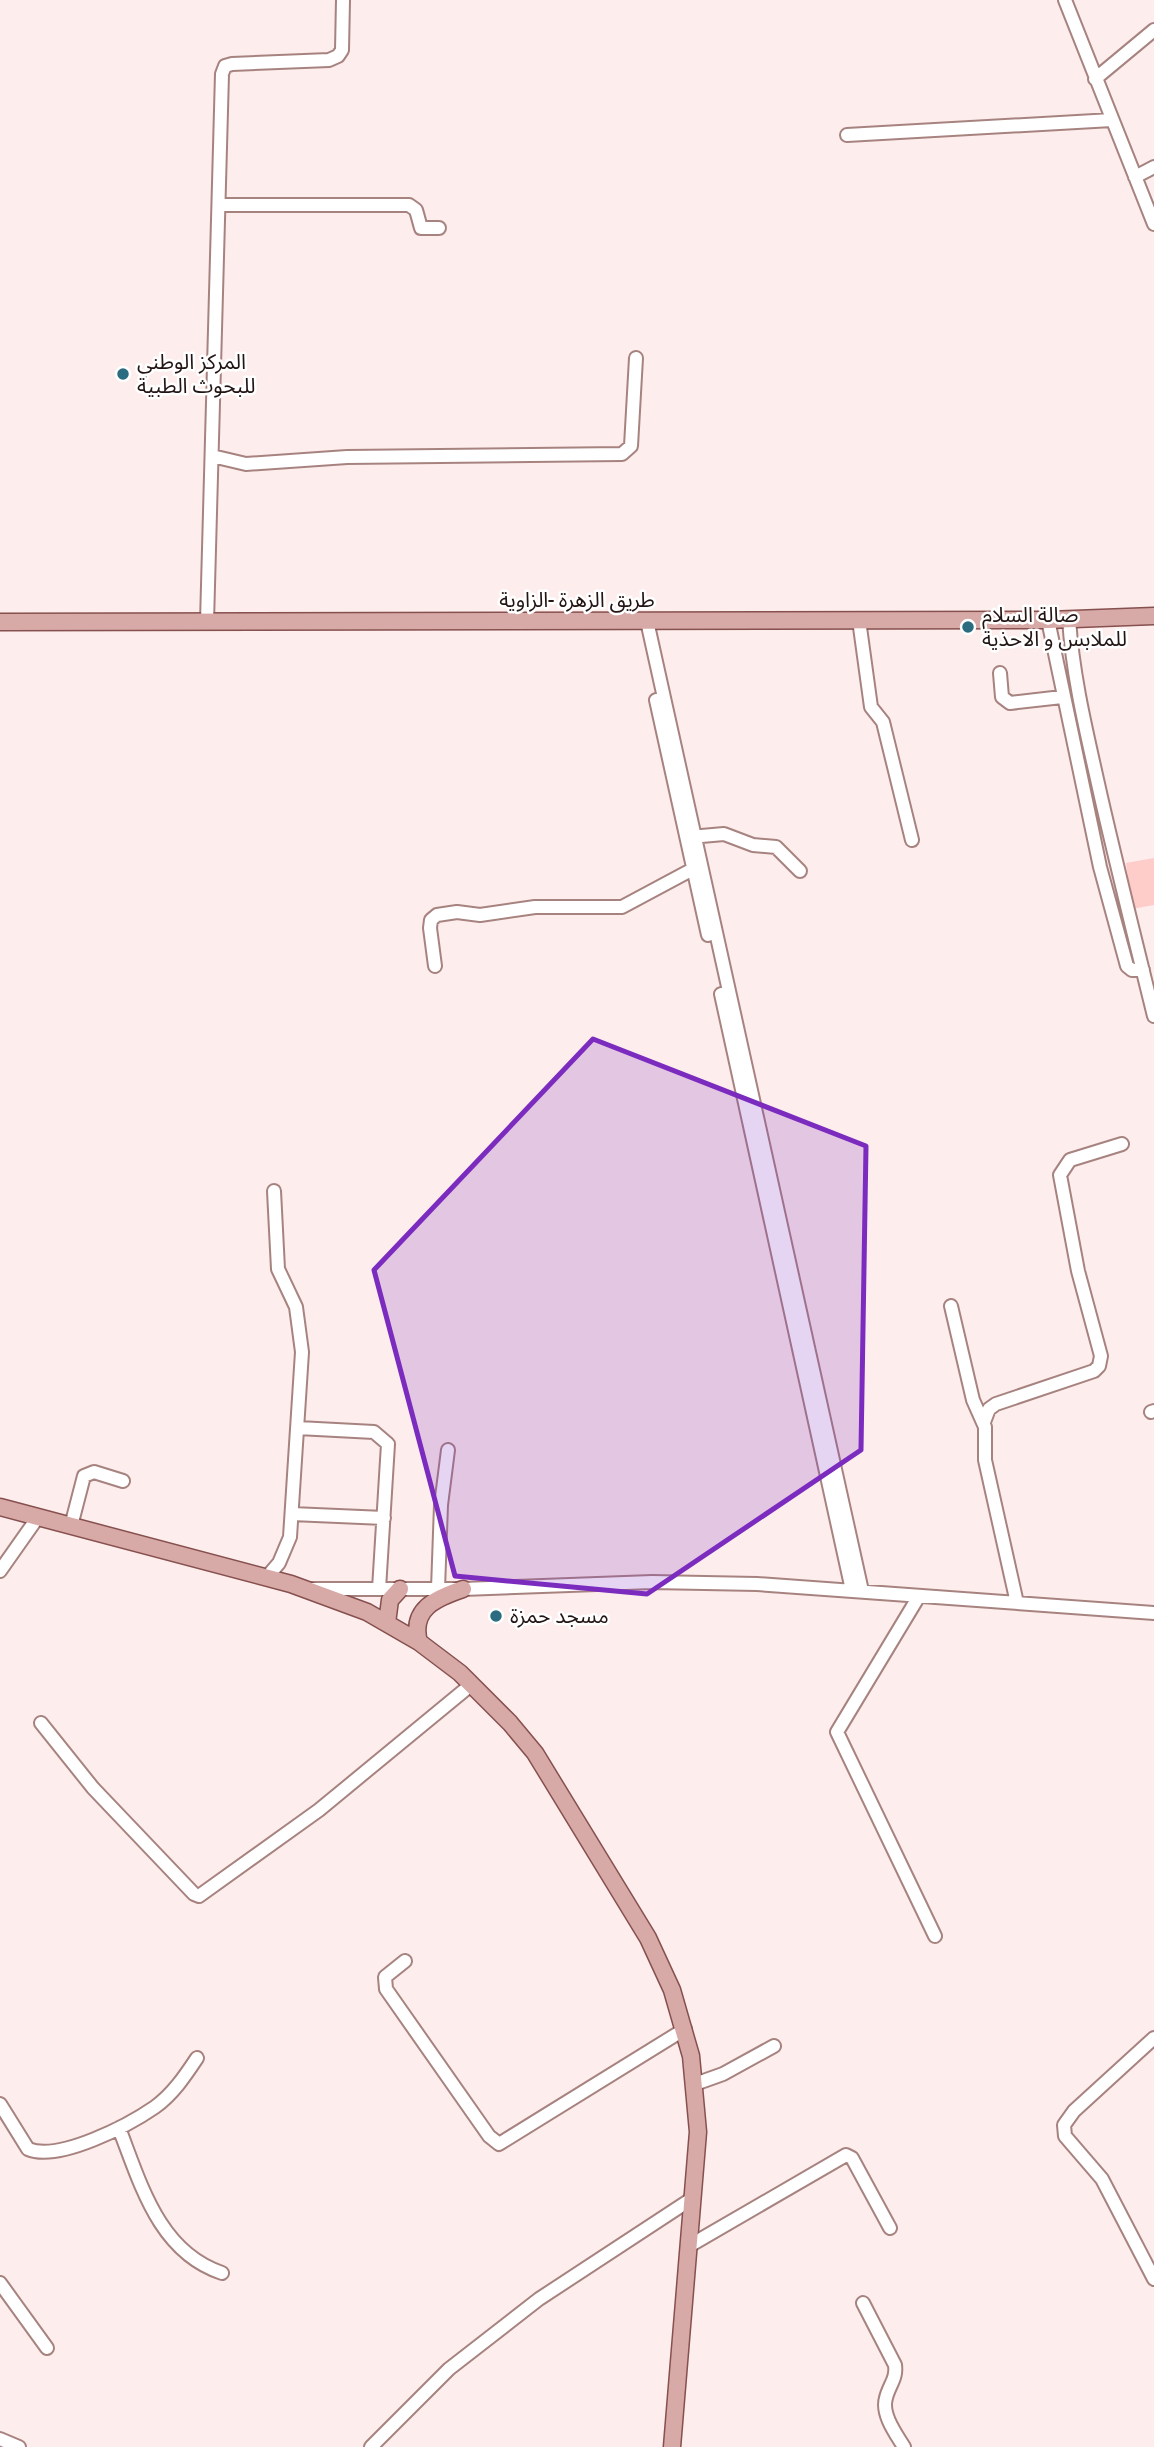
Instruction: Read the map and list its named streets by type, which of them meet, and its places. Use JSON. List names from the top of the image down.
{
  "streets": {
    "main road": ["طريق الزهرة -الزاوية"]
  },
  "places": ["المركز الوطني للبحوث الطبية", "صالة السلام للملابس و الاحذية", "مسجد حمزة"]
}
